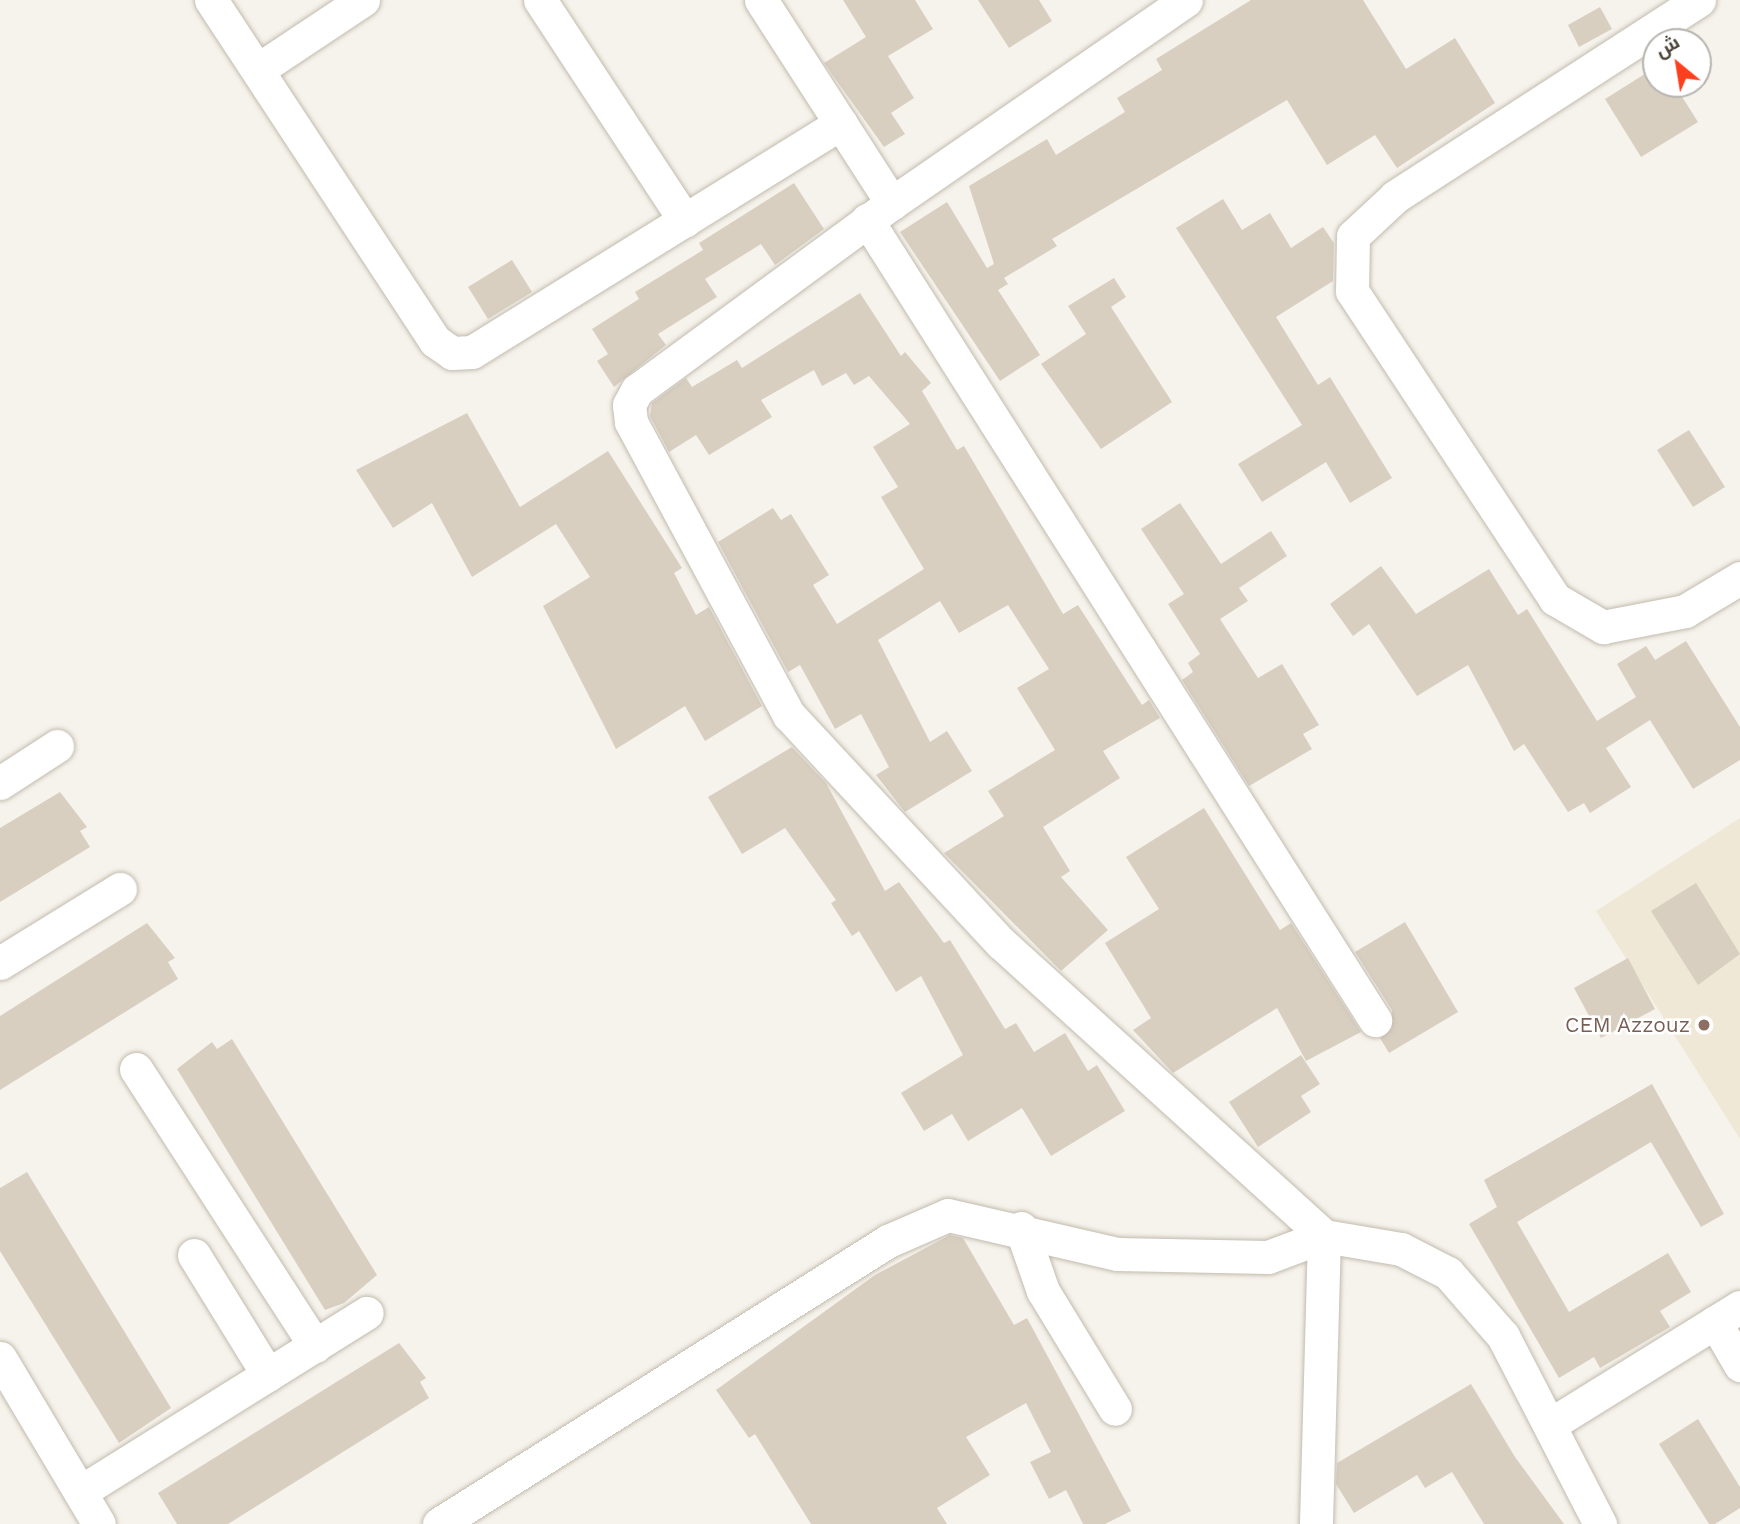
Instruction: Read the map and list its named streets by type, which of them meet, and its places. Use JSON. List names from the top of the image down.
{
  "places": ["CEM Azzouz"],
  "north": "top left"
}
